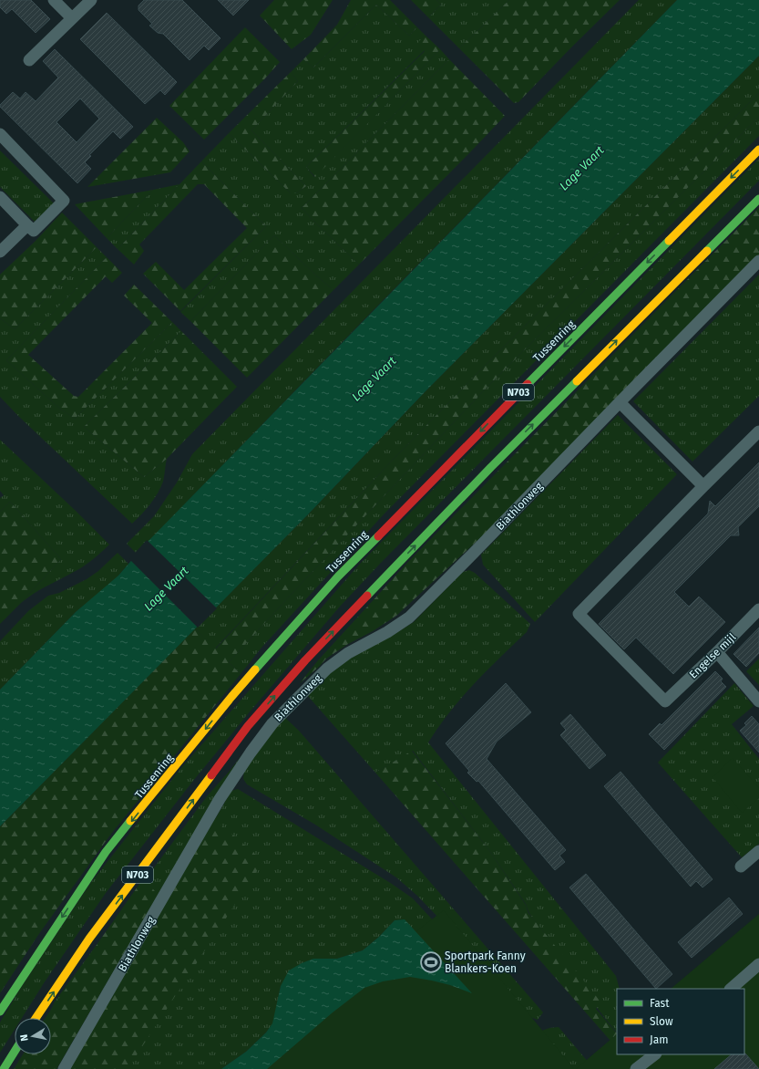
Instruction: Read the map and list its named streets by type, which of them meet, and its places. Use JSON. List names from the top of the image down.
{
  "streets": {
    "highway": ["Tussenring", "N703"],
    "street": ["Biathlonweg", "Engelse mijl"]
  },
  "water": ["Lage Vaart"],
  "places": {
    "sports": ["Sportpark Fanny Blankers-Koen"]
  },
  "legend": ["Fast", "Slow", "Jam"],
  "north": "left"
}
